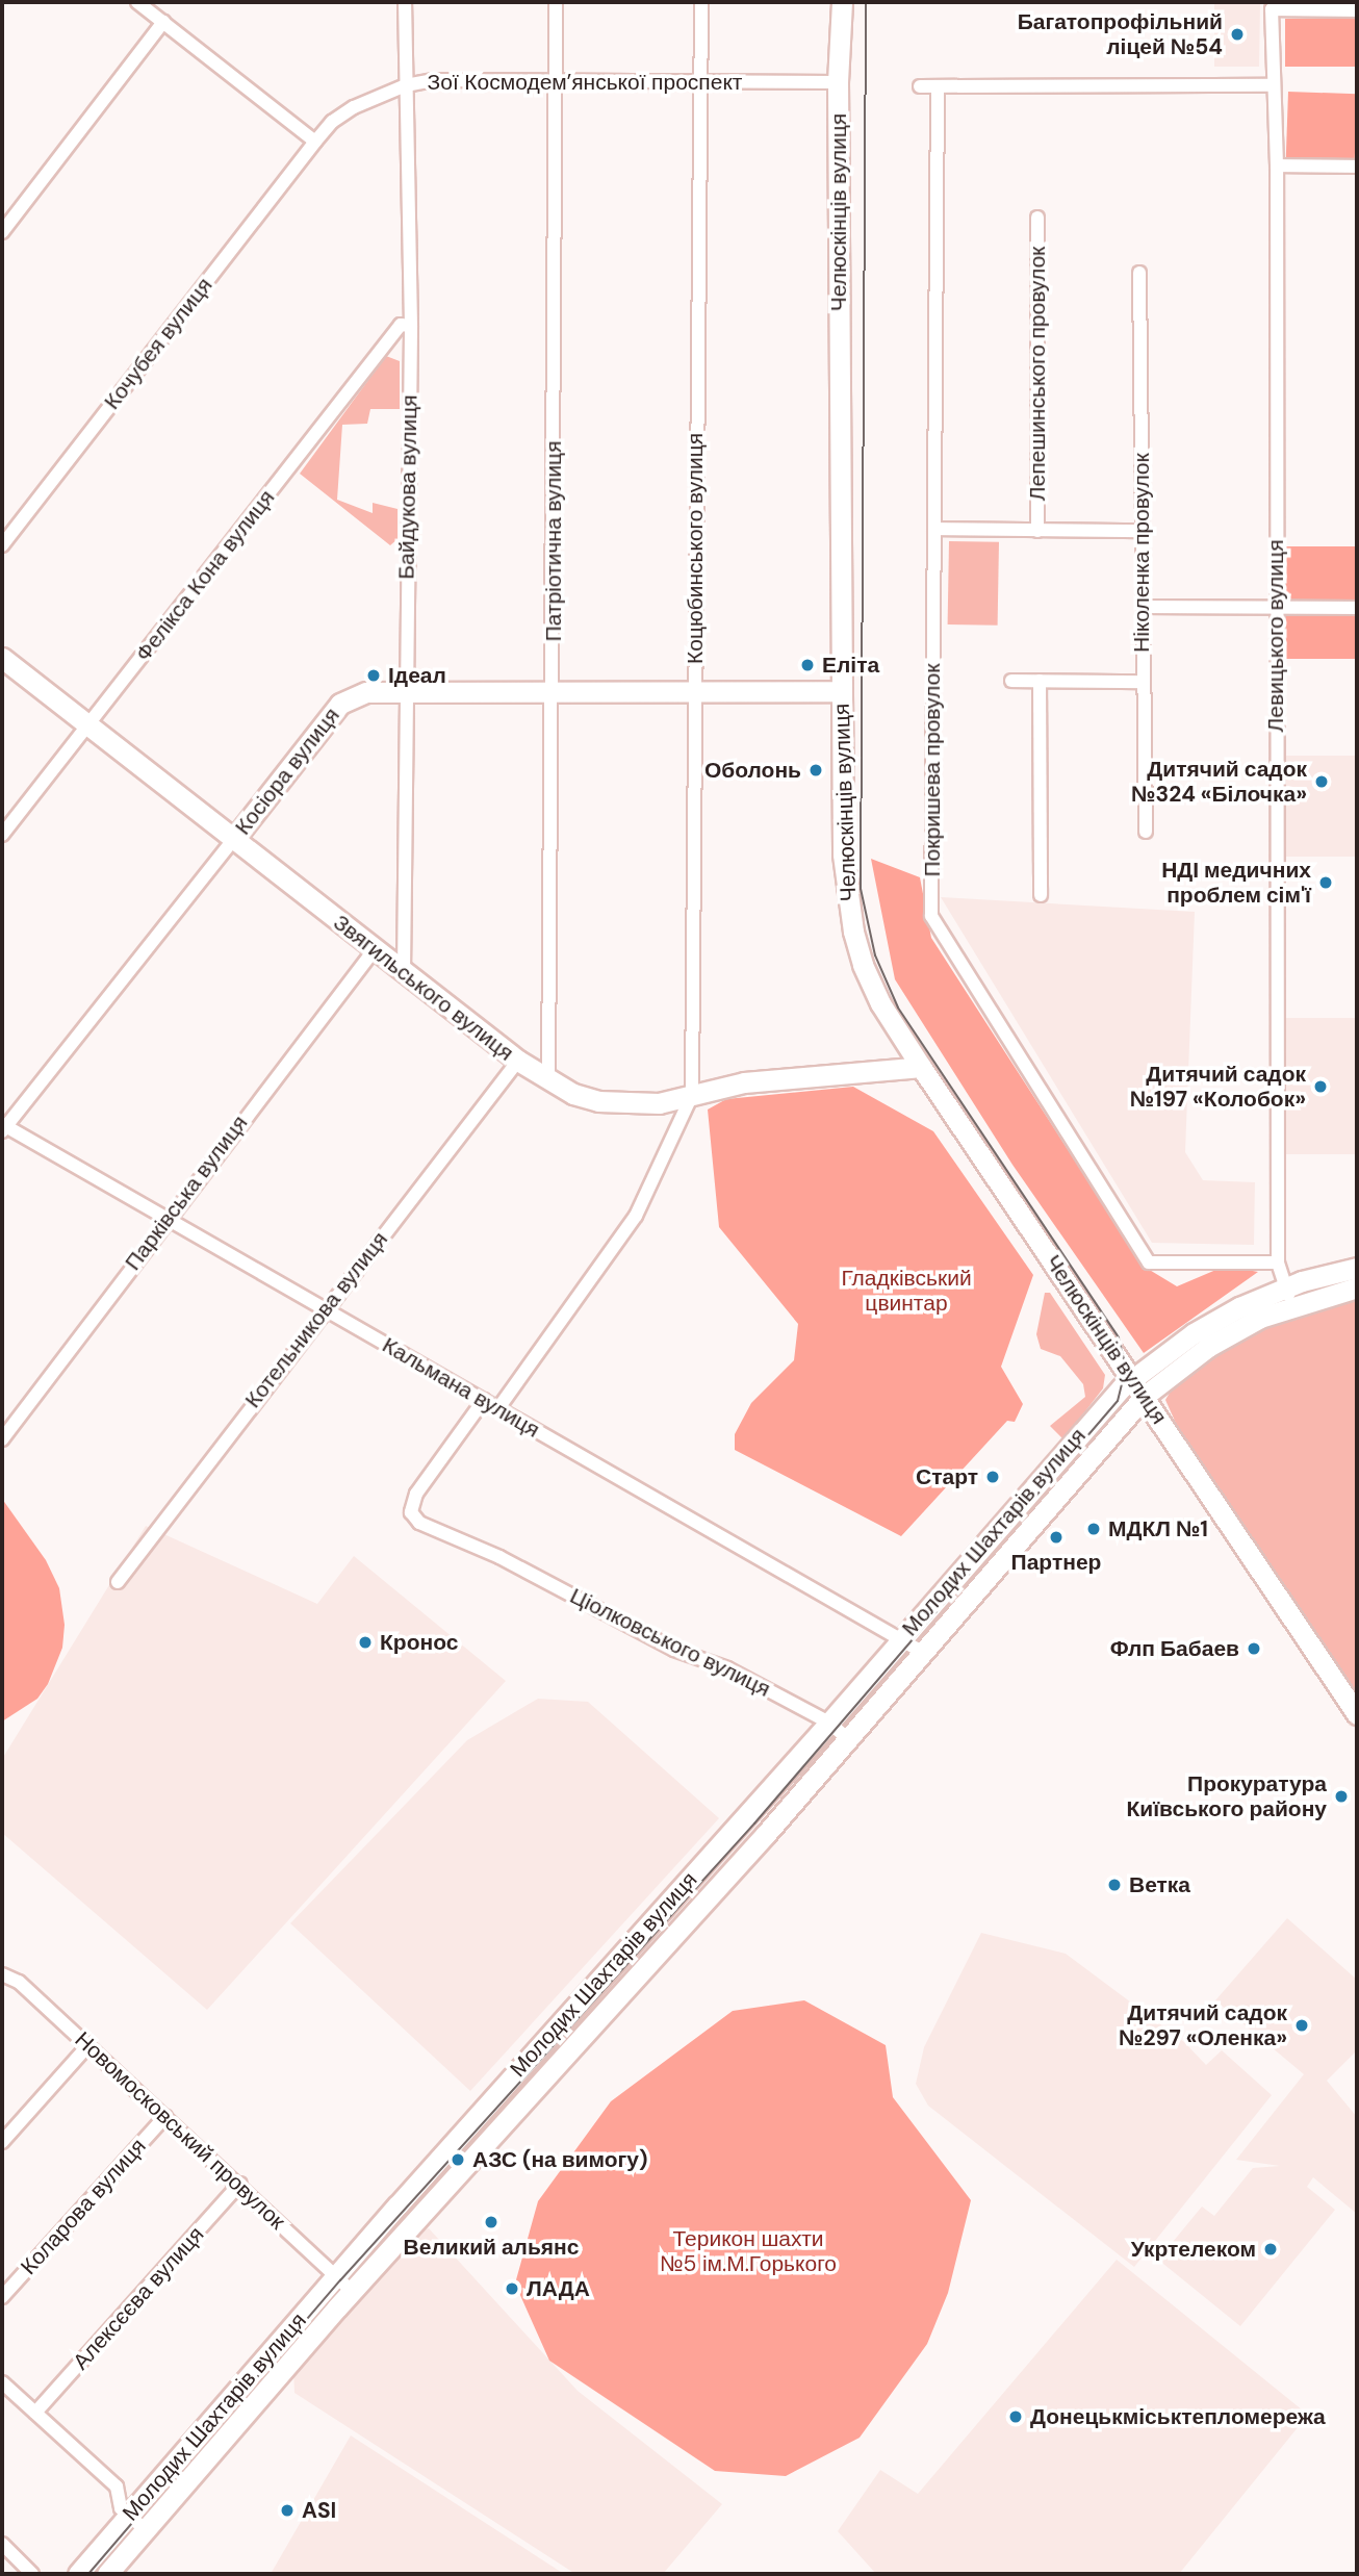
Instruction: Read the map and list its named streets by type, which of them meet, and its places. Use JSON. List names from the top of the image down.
{
  "streets": {
    "main road": [
      "Челюскінців вулиця",
      "Косіора вулиця",
      "Звягильського вулиця",
      "Молодих Шахтарів вулиця"
    ],
    "street": [
      "Зої Космодем’янської проспект",
      "Кочубея вулиця",
      "Лепешинського провулок",
      "Байдукова вулиця",
      "Патріотична вулиця",
      "Коцюбинського вулиця",
      "Ніколенка провулок",
      "Фелікса Кона вулиця",
      "Левицького вулиця",
      "Покришева провулок",
      "Парківська вулиця",
      "Котельникова вулиця",
      "Кальмана вулиця",
      "Ціолковського вулиця",
      "Новомосковський провулок",
      "Коларова вулиця",
      "Алексєєва вулиця"
    ]
  },
  "crossings": [
    ["Зої Космодем’янської проспект", "Челюскінців вулиця"],
    ["Зої Космодем’янської проспект", "Кочубея вулиця"],
    ["Зої Космодем’янської проспект", "Байдукова вулиця"],
    ["Зої Космодем’янської проспект", "Патріотична вулиця"],
    ["Зої Космодем’янської проспект", "Коцюбинського вулиця"],
    ["Челюскінців вулиця", "Косіора вулиця"],
    ["Челюскінців вулиця", "Звягильського вулиця"],
    ["Челюскінців вулиця", "Молодих Шахтарів вулиця"],
    ["Байдукова вулиця", "Фелікса Кона вулиця"],
    ["Байдукова вулиця", "Косіора вулиця"],
    ["Байдукова вулиця", "Звягильського вулиця"],
    ["Патріотична вулиця", "Косіора вулиця"],
    ["Патріотична вулиця", "Звягильського вулиця"],
    ["Коцюбинського вулиця", "Косіора вулиця"],
    ["Коцюбинського вулиця", "Звягильського вулиця"],
    ["Фелікса Кона вулиця", "Звягильського вулиця"],
    ["Левицького вулиця", "Покришева провулок"],
    ["Левицького вулиця", "Молодих Шахтарів вулиця"],
    ["Косіора вулиця", "Звягильського вулиця"],
    ["Косіора вулиця", "Кальмана вулиця"],
    ["Звягильського вулиця", "Парківська вулиця"],
    ["Звягильського вулиця", "Котельникова вулиця"],
    ["Парківська вулиця", "Кальмана вулиця"],
    ["Котельникова вулиця", "Кальмана вулиця"],
    ["Кальмана вулиця", "Молодих Шахтарів вулиця"],
    ["Кальмана вулиця", "Ціолковського вулиця"],
    ["Молодих Шахтарів вулиця", "Ціолковського вулиця"],
    ["Молодих Шахтарів вулиця", "Новомосковський провулок"],
    ["Новомосковський провулок", "Коларова вулиця"],
    ["Новомосковський провулок", "Алексєєва вулиця"]
  ],
  "parks": ["Гладківський цвинтар", "Терикон шахти №5 ім.М.Горького"],
  "places": [
    "Багатопрофільний ліцей №54",
    "Еліта",
    "Ідеал",
    "Оболонь",
    "Дитячий садок №324 «Білочка»",
    "НДІ медичних проблем сім'ї",
    "Дитячий садок №197 «Колобок»",
    "Старт",
    "МДКЛ №1",
    "Партнер",
    "Кронос",
    "Флп Бабаев",
    "Прокуратура Київського району",
    "Ветка",
    "Дитячий садок №297 «Оленка»",
    "АЗС (на вимогу)",
    "Великий альянс",
    "Укртелеком",
    "ЛАДА",
    "Донецькміськтепломережа",
    "ASI"
  ]
}
